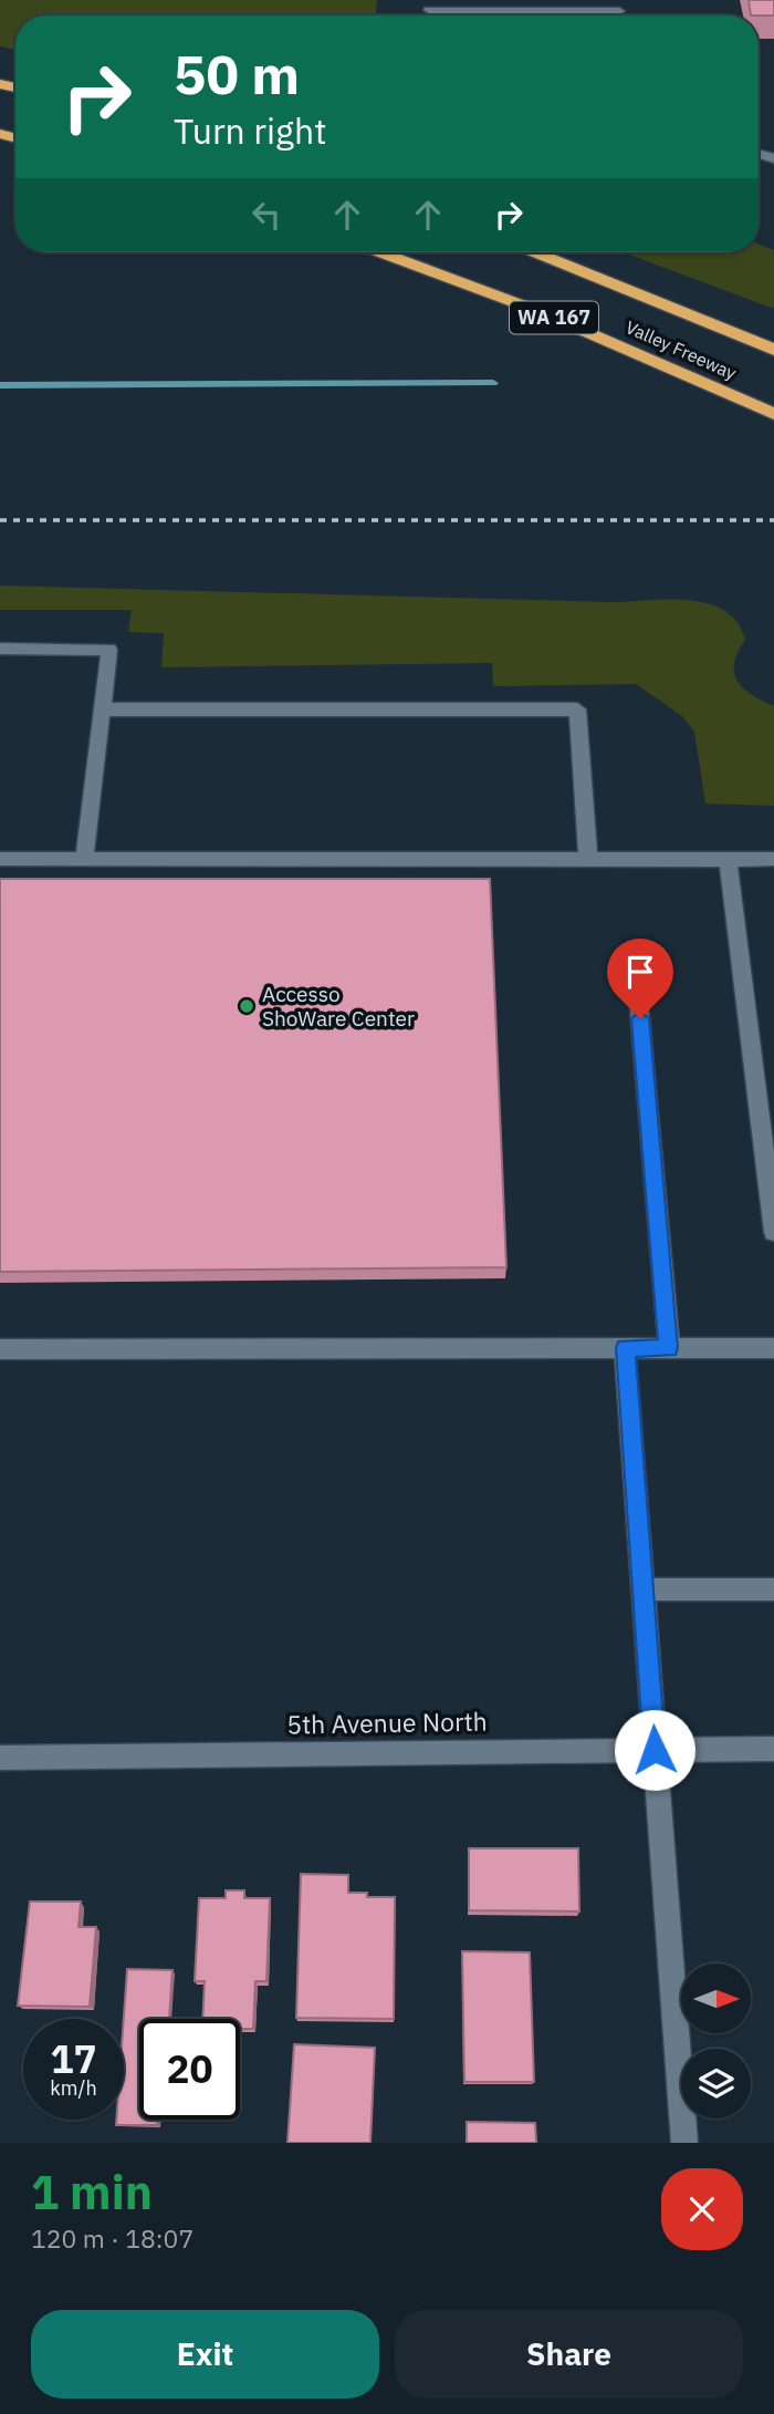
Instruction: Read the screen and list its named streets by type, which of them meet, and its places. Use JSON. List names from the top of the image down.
{
  "streets": {
    "highway": ["WA 167", "Valley Freeway"],
    "street": ["5th Avenue North"]
  },
  "places": ["Accesso ShoWare Center"],
  "north": "right",
  "page": {
    "turn": ["50 m", "Turn right"],
    "speed": "17 km/h",
    "limit": "20",
    "heading": ["1 min", "120 m · 18:07"],
    "buttons": ["Exit", "Share"]
  }
}
